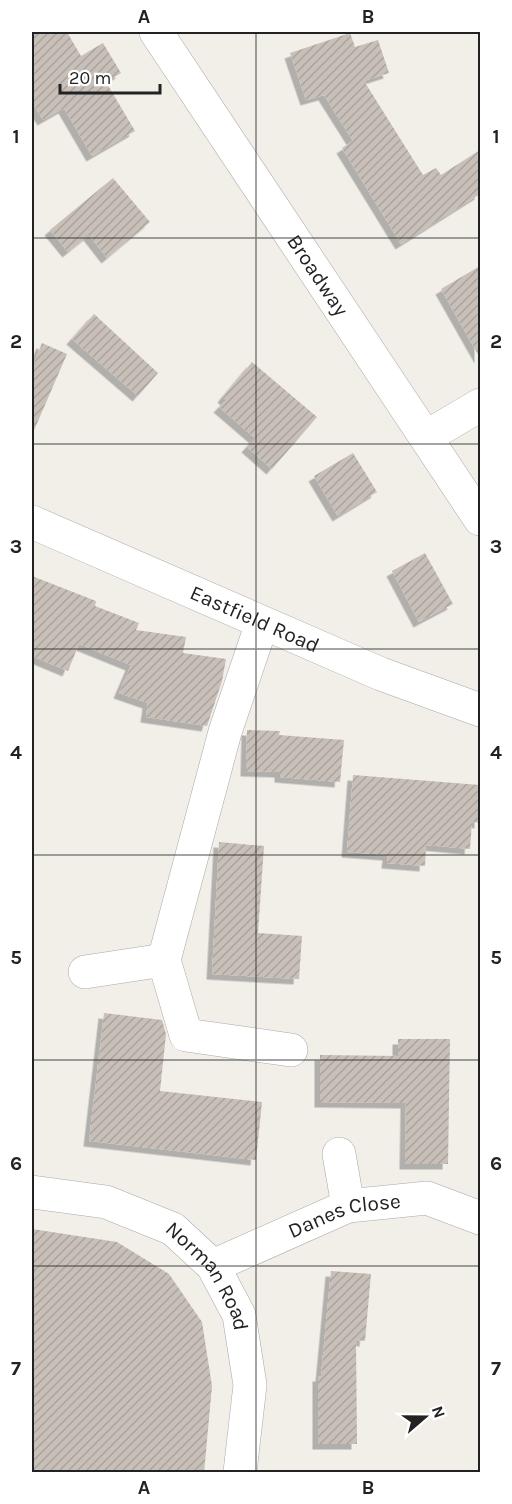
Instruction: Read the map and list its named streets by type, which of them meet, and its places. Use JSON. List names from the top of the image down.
{
  "streets": {
    "street": [
      "Broadway",
      "Eastfield Road",
      "Danes Close",
      "Norman Road"
    ]
  },
  "crossings": [
    ["Danes Close", "Norman Road"]
  ],
  "scale_bar": "20 m",
  "north": "right",
  "grid": {
    "columns": ["A", "B"],
    "rows": [
      "1",
      "2",
      "3",
      "4",
      "5",
      "6",
      "7"
    ]
  }
}
